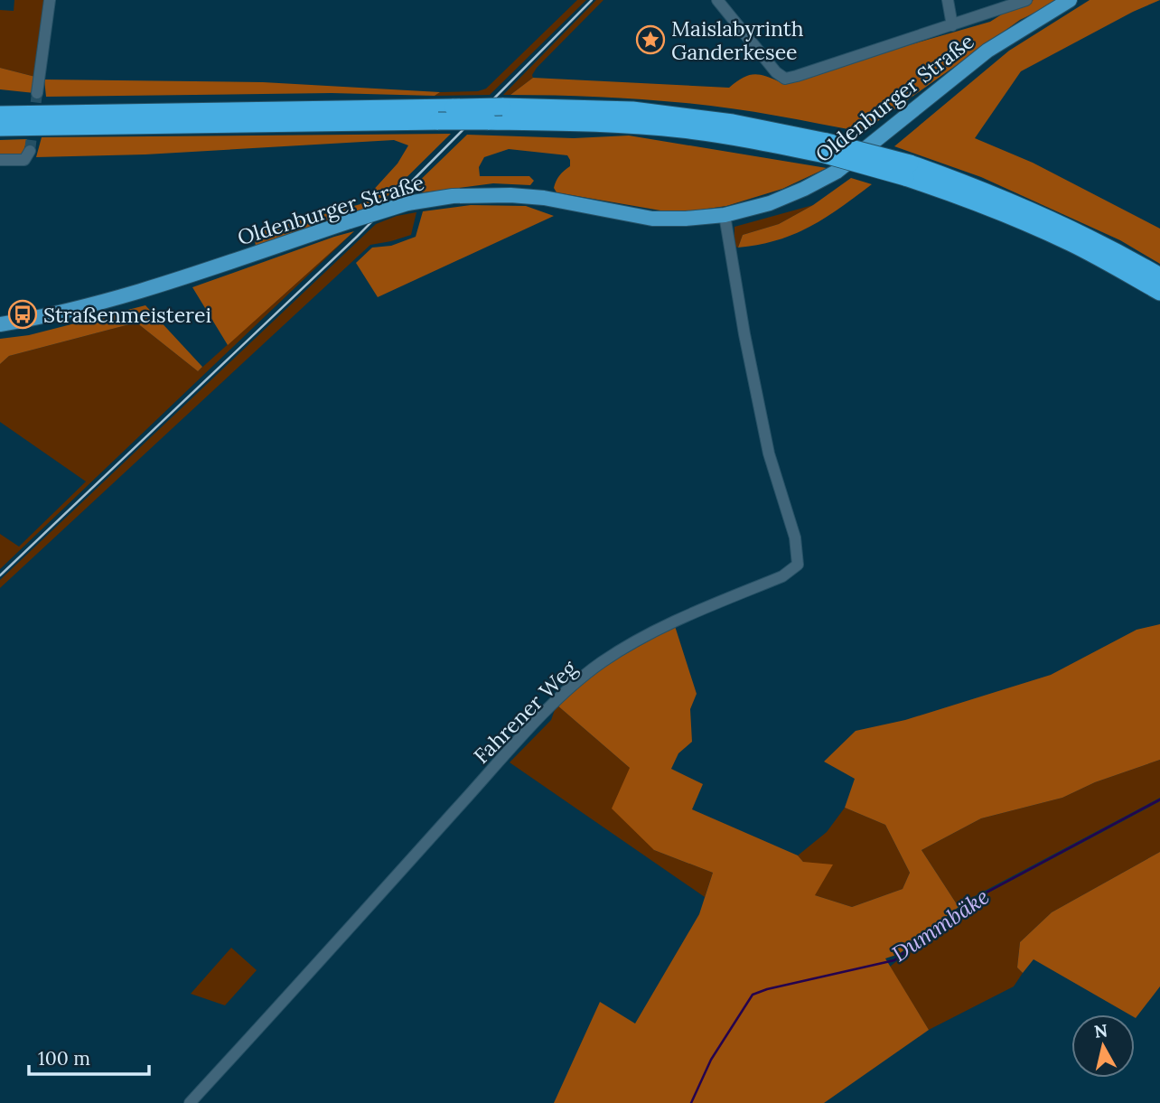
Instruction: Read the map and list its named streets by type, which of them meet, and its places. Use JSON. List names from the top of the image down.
{
  "streets": {
    "main road": ["Oldenburger Straße"],
    "street": ["Fahrener Weg"]
  },
  "crossings": [
    ["Oldenburger Straße", "Fahrener Weg"]
  ],
  "water": ["Dummbäke"],
  "places": {
    "place": ["Maislabyrinth Ganderkesee"],
    "bus stop": ["Straßenmeisterei"]
  },
  "scale_bar": "100 m",
  "north": "top"
}
